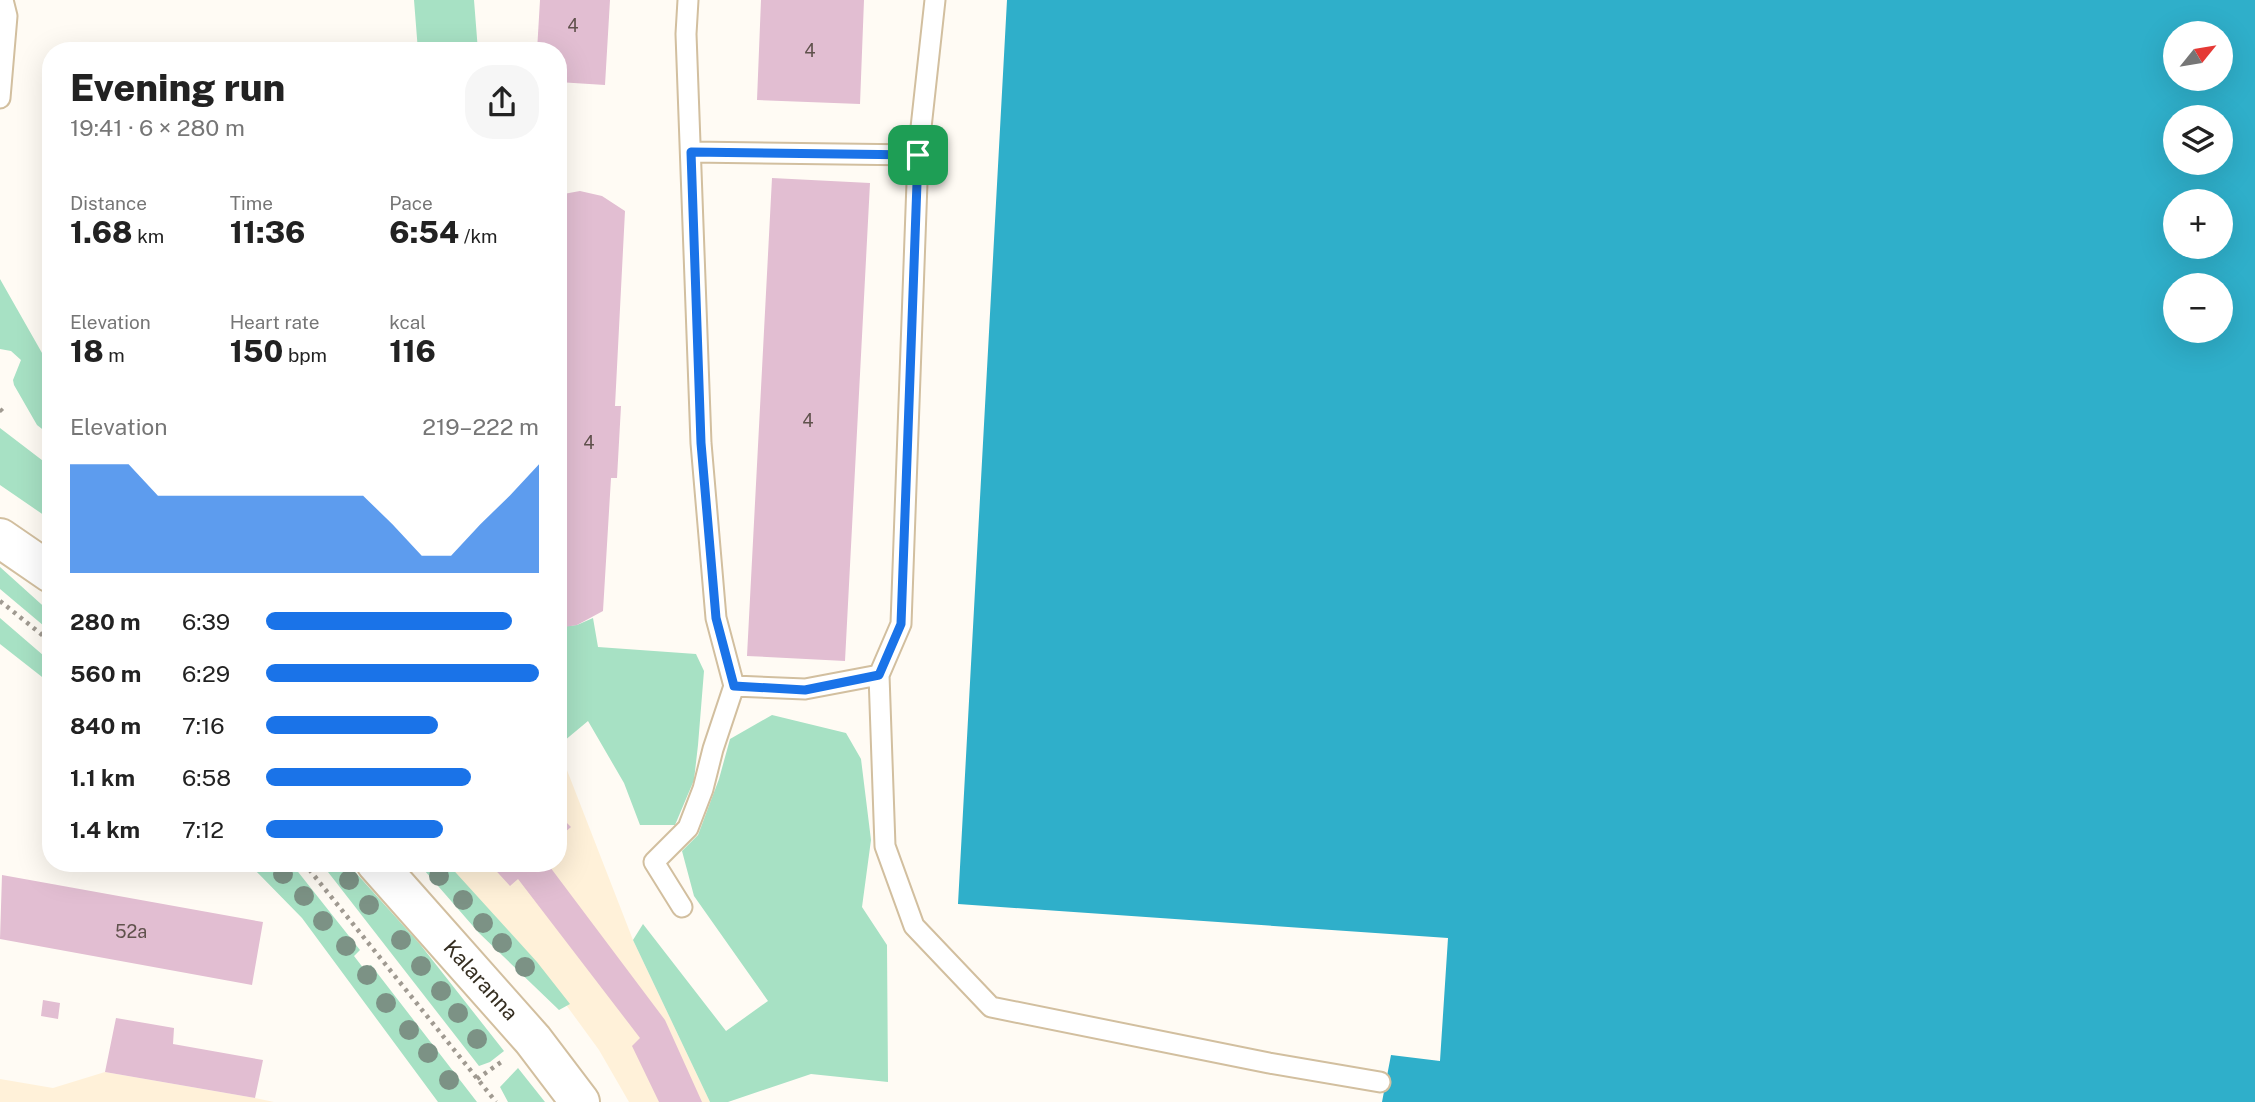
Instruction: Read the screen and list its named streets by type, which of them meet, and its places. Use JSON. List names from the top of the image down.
{
  "streets": {
    "street": ["Kalaranna"]
  },
  "house_numbers": [
    "4",
    "4",
    "4",
    "4",
    "52a"
  ],
  "north": "top right",
  "page": {
    "map_buttons": ["+", "−"],
    "heading": ["Evening run", "19:41 · 6 × 280 m"],
    "stats": [
      ["Distance", "1.68 km"],
      ["Time", "11:36"],
      ["Pace", "6:54 /km"],
      ["Elevation", "18 m"],
      ["Heart rate", "150 bpm"],
      ["kcal", "116"]
    ],
    "chart": ["Elevation", "219–222 m"],
    "list": [
      {
        "name": "280 m",
        "note": "6:39"
      },
      {
        "name": "560 m",
        "note": "6:29"
      },
      {
        "name": "840 m",
        "note": "7:16"
      },
      {
        "name": "1.1 km",
        "note": "6:58"
      },
      {
        "name": "1.4 km",
        "note": "7:12"
      }
    ]
  }
}
